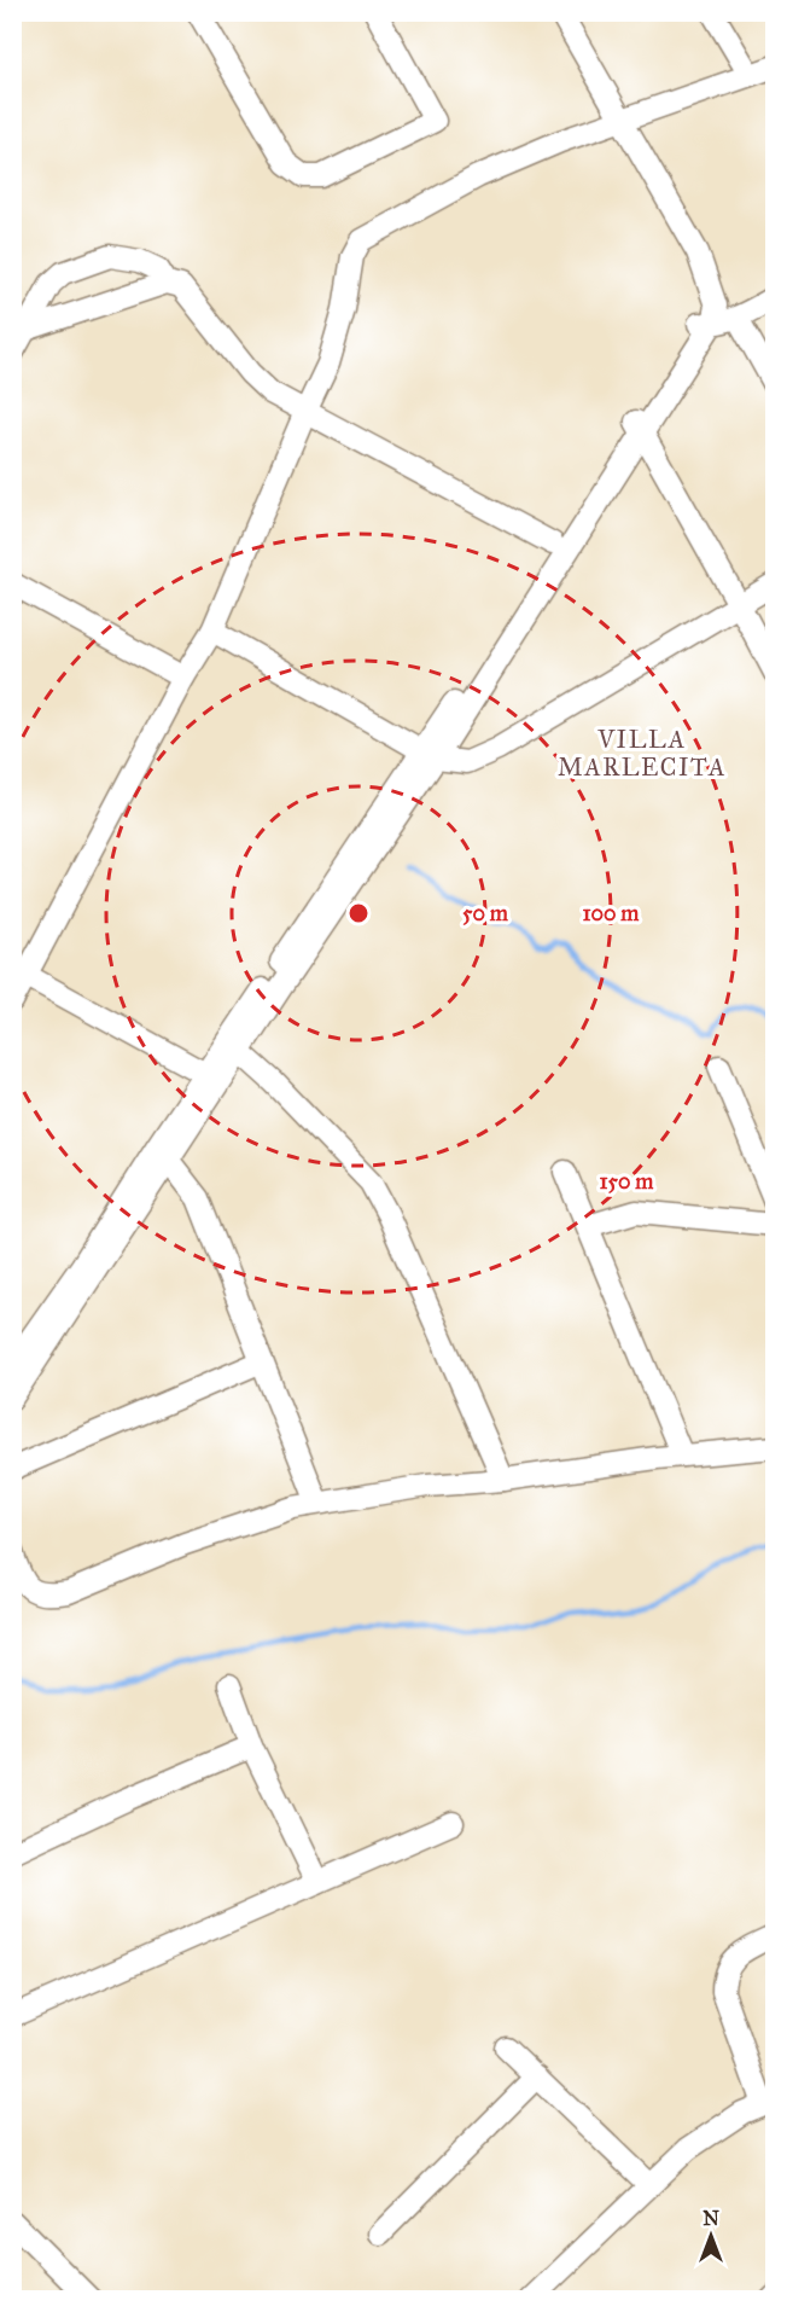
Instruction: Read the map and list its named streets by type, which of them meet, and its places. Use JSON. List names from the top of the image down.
{
  "districts": ["VILLA MARLECITA"],
  "north": "top",
  "rings": ["50 m", "100 m", "150 m"]
}
